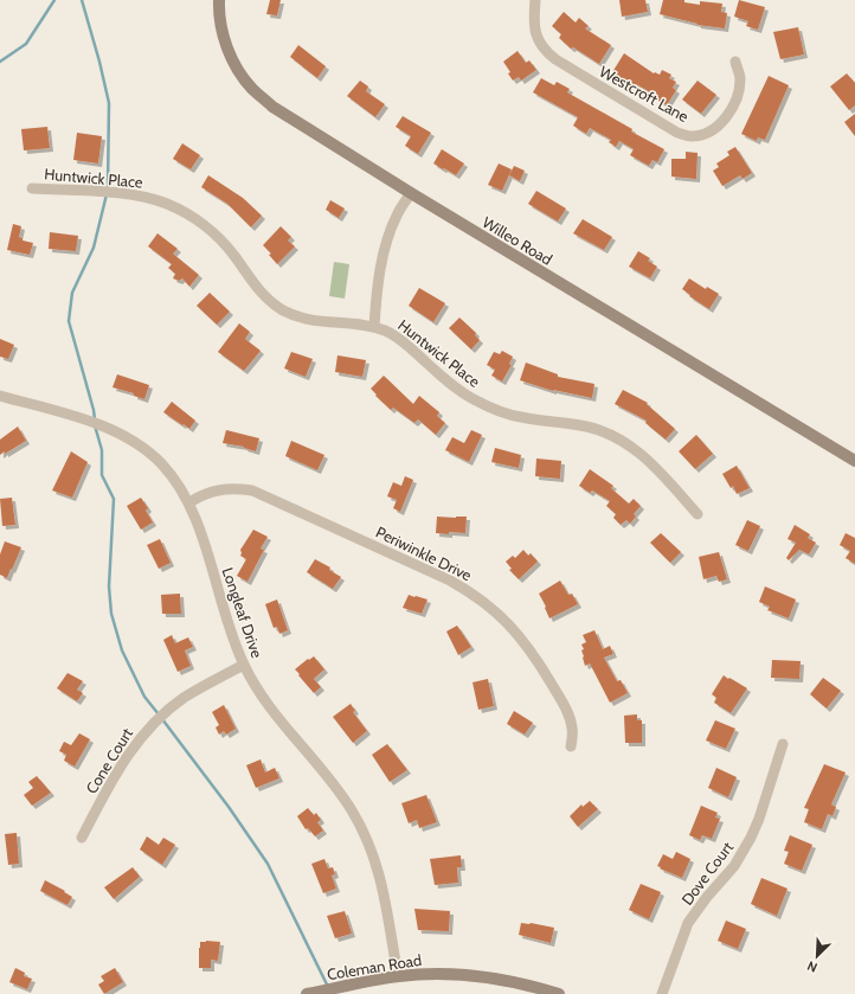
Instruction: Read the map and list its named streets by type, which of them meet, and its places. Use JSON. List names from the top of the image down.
{
  "streets": {
    "street": [
      "Westcroft Lane",
      "Huntwick Place",
      "Willeo Road",
      "Periwinkle Drive",
      "Longleaf Drive",
      "Cone Court",
      "Dove Court",
      "Coleman Road"
    ]
  },
  "crossings": [
    ["Periwinkle Drive", "Longleaf Drive"],
    ["Longleaf Drive", "Cone Court"],
    ["Longleaf Drive", "Coleman Road"]
  ],
  "north": "bottom left"
}
